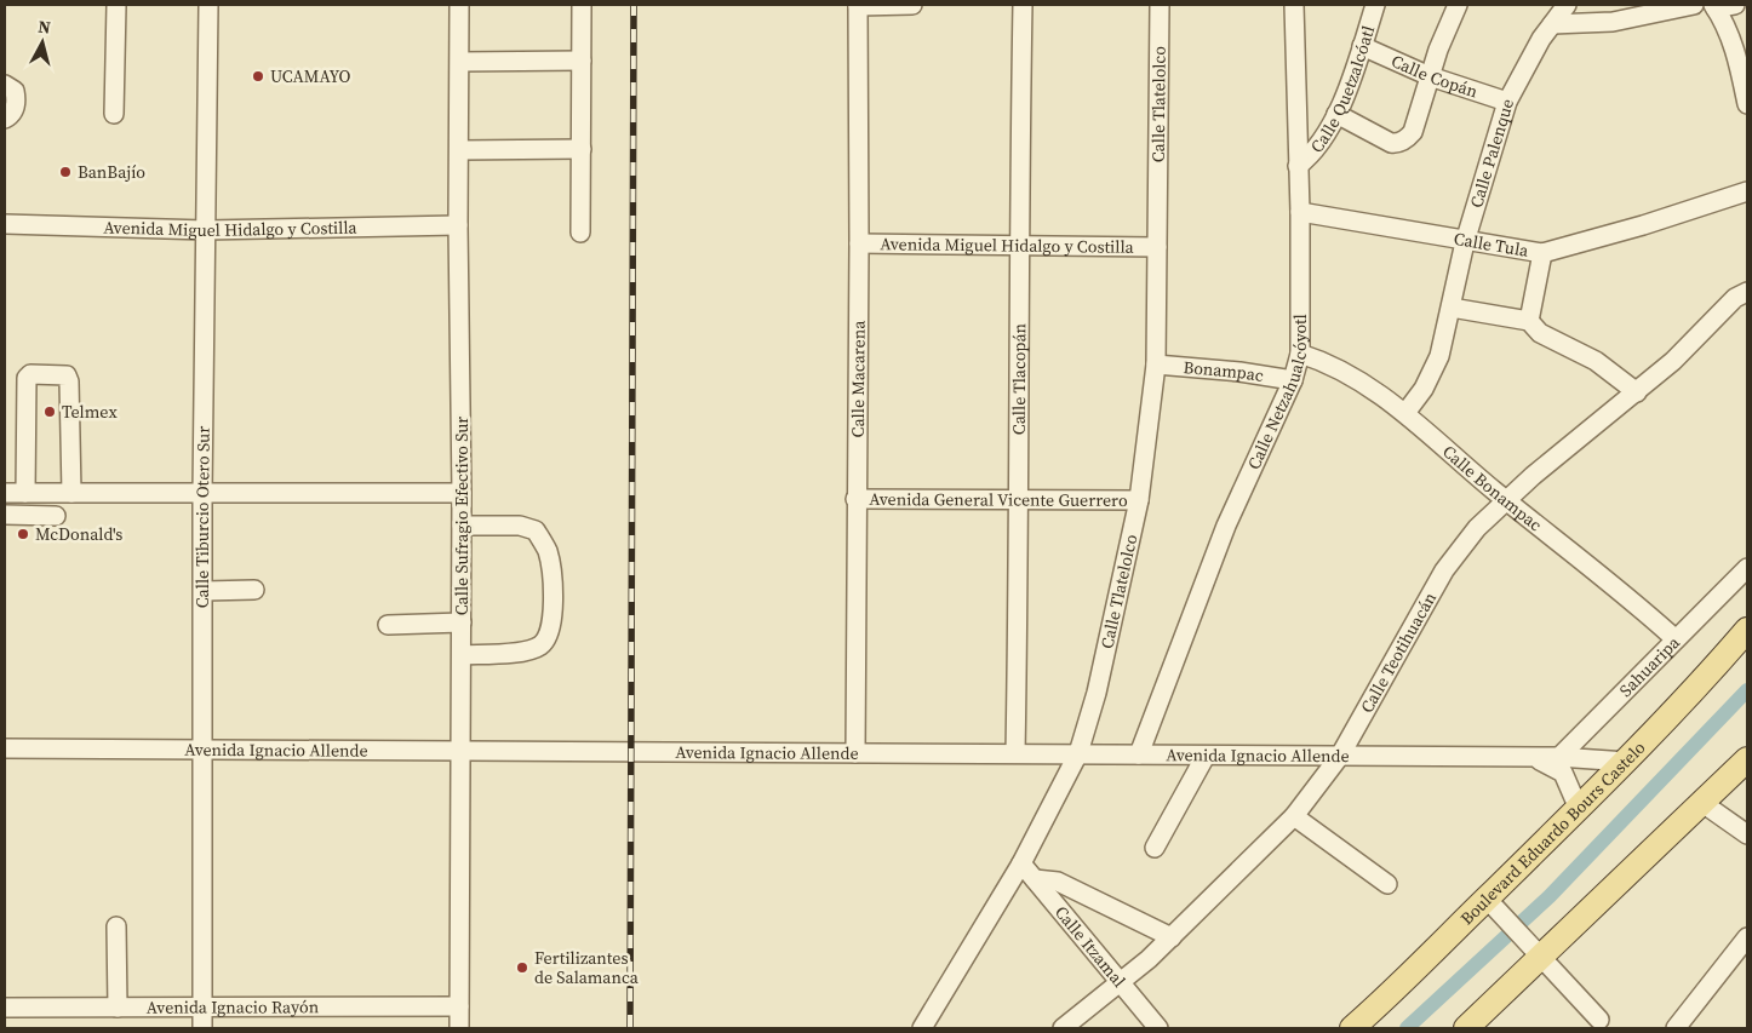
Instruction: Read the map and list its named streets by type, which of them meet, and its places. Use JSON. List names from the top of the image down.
{
  "streets": {
    "main road": ["Boulevard Eduardo Bours Castelo"],
    "street": [
      "Calle Copán",
      "Calle Quetzalcóatl",
      "Calle Tlatelolco",
      "Calle Palenque",
      "Avenida Miguel Hidalgo y Costilla",
      "Calle Tula",
      "Bonampac",
      "Calle Macarena",
      "Calle Tlacopán",
      "Calle Netzahualcóyotl",
      "Calle Bonampac",
      "Avenida General Vicente Guerrero",
      "Calle Tiburcio Otero Sur",
      "Calle Sufragio Efectivo Sur",
      "Calle Teotihuacán",
      "Sahuaripa",
      "Avenida Ignacio Allende",
      "Calle Itzamal",
      "Avenida Ignacio Rayón"
    ]
  },
  "crossings": [
    ["Calle Copán", "Calle Quetzalcóatl"],
    ["Calle Copán", "Calle Palenque"],
    ["Calle Quetzalcóatl", "Calle Netzahualcóyotl"],
    ["Calle Tlatelolco", "Avenida Miguel Hidalgo y Costilla"],
    ["Calle Tlatelolco", "Bonampac"],
    ["Calle Tlatelolco", "Avenida General Vicente Guerrero"],
    ["Calle Tlatelolco", "Avenida Ignacio Allende"],
    ["Calle Tlatelolco", "Calle Itzamal"],
    ["Calle Palenque", "Calle Tula"],
    ["Calle Palenque", "Calle Bonampac"],
    ["Avenida Miguel Hidalgo y Costilla", "Calle Macarena"],
    ["Avenida Miguel Hidalgo y Costilla", "Calle Tlacopán"],
    ["Avenida Miguel Hidalgo y Costilla", "Calle Tiburcio Otero Sur"],
    ["Avenida Miguel Hidalgo y Costilla", "Calle Sufragio Efectivo Sur"],
    ["Calle Tula", "Calle Netzahualcóyotl"],
    ["Bonampac", "Calle Netzahualcóyotl"],
    ["Calle Macarena", "Avenida General Vicente Guerrero"],
    ["Calle Macarena", "Avenida Ignacio Allende"],
    ["Calle Tlacopán", "Avenida General Vicente Guerrero"],
    ["Calle Tlacopán", "Avenida Ignacio Allende"],
    ["Calle Netzahualcóyotl", "Calle Bonampac"],
    ["Calle Netzahualcóyotl", "Avenida Ignacio Allende"],
    ["Calle Bonampac", "Calle Teotihuacán"],
    ["Calle Bonampac", "Sahuaripa"],
    ["Calle Tiburcio Otero Sur", "Avenida Ignacio Allende"],
    ["Calle Tiburcio Otero Sur", "Avenida Ignacio Rayón"],
    ["Calle Sufragio Efectivo Sur", "Avenida Ignacio Allende"],
    ["Calle Sufragio Efectivo Sur", "Avenida Ignacio Rayón"],
    ["Calle Teotihuacán", "Avenida Ignacio Allende"],
    ["Calle Teotihuacán", "Calle Itzamal"],
    ["Sahuaripa", "Avenida Ignacio Allende"],
    ["Avenida Ignacio Allende", "Boulevard Eduardo Bours Castelo"]
  ],
  "places": [
    "UCAMAYO",
    "BanBajío",
    "Telmex",
    "McDonald's",
    "Fertilizantes de Salamanca"
  ],
  "north": "top"
}
